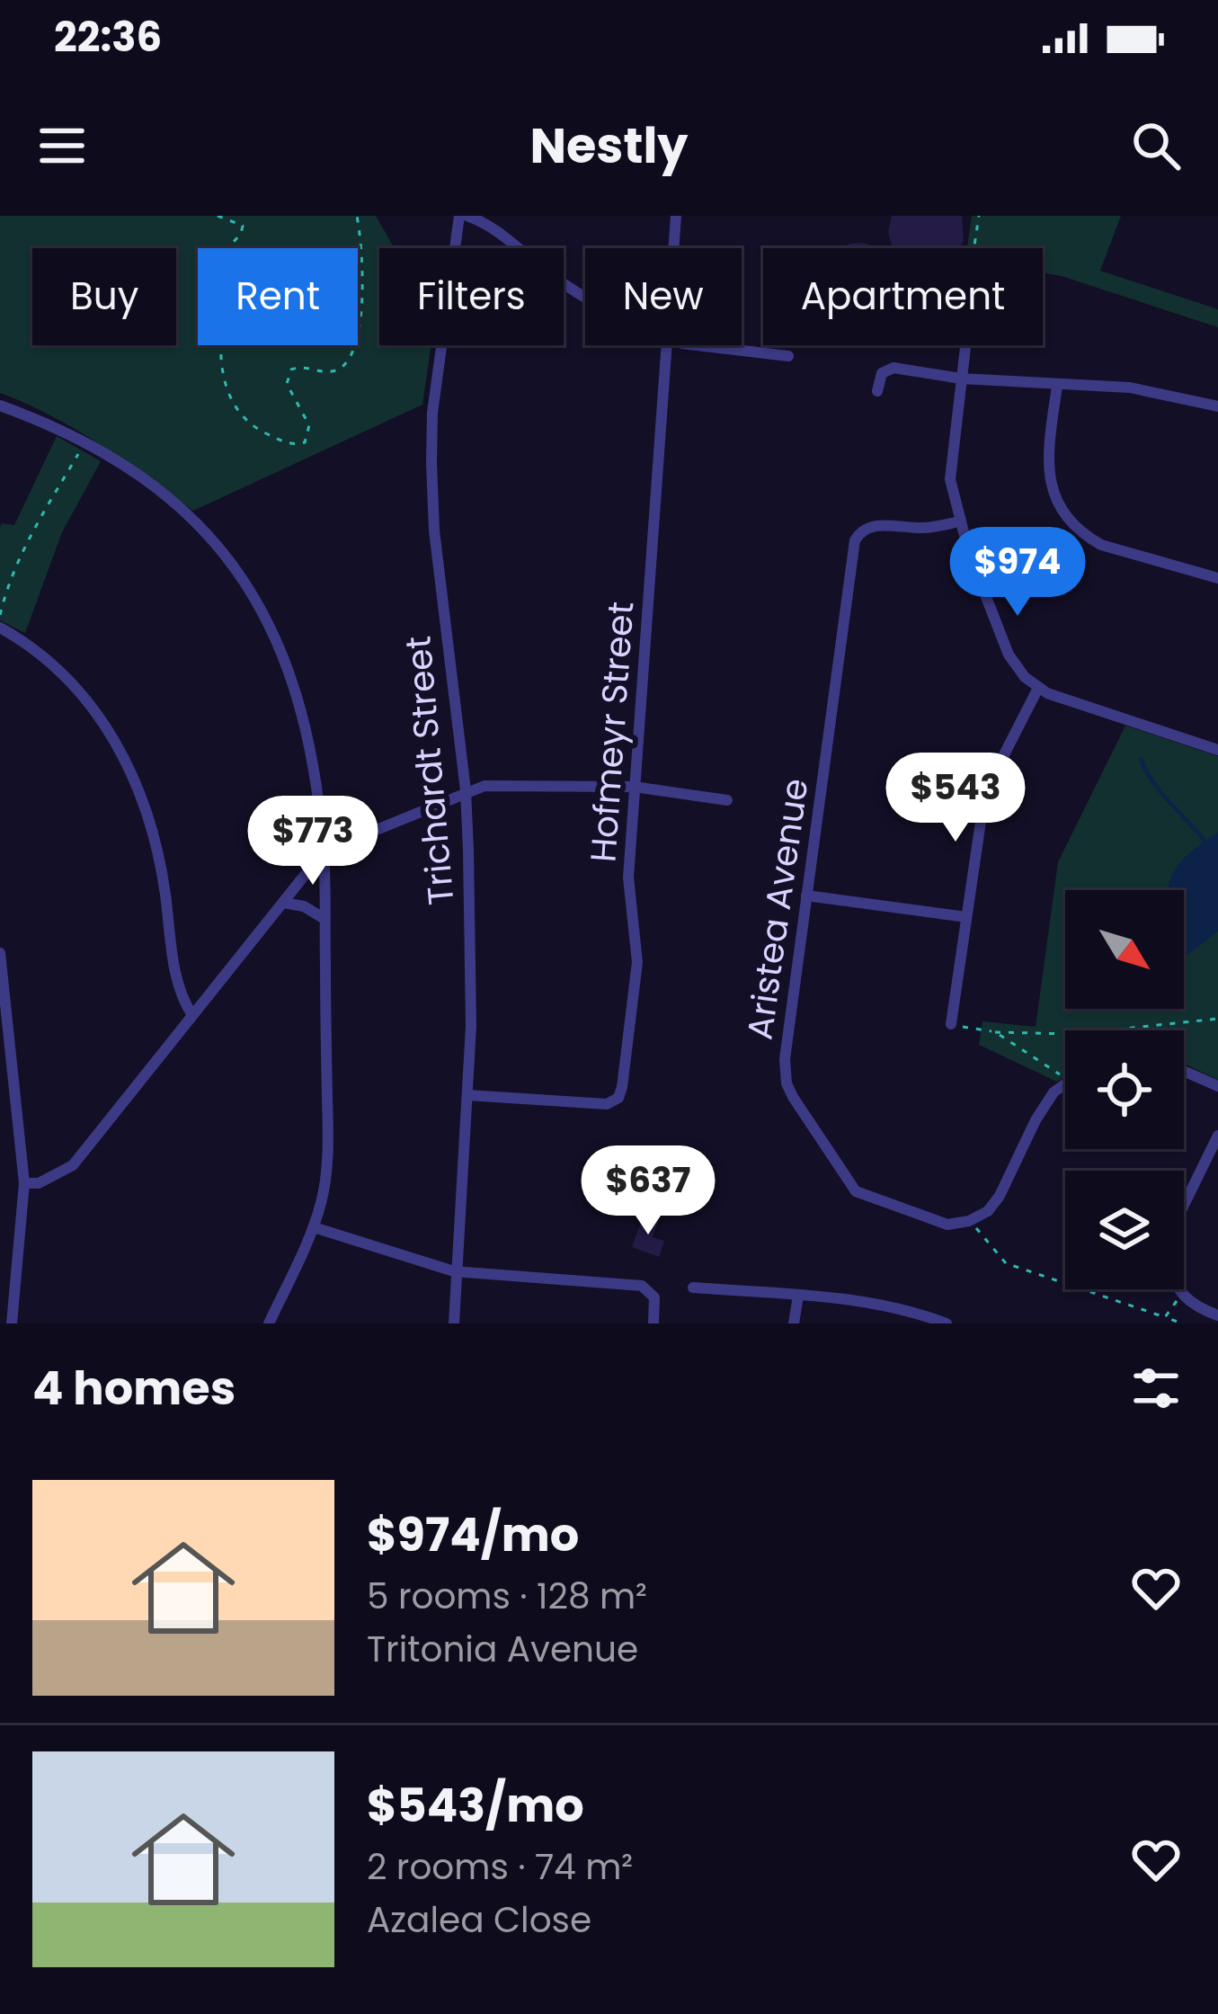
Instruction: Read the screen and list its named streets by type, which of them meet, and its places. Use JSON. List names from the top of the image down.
{
  "streets": {
    "street": ["Hofmeyr Street", "Trichardt Street", "Aristea Avenue"]
  },
  "crossings": [
    ["Hofmeyr Street", "Trichardt Street"]
  ],
  "north": "bottom right",
  "page": {
    "status": "22:36",
    "header": "Nestly",
    "chip": [
      "Buy",
      "Rent",
      "Filters",
      "New",
      "Apartment"
    ],
    "price": [
      "$974",
      "$543",
      "$773",
      "$637"
    ],
    "heading": "4 homes",
    "list": [
      {
        "name": "$974/mo",
        "note": "5 rooms · 128 m² · Tritonia Avenue"
      },
      {
        "name": "$543/mo",
        "note": "2 rooms · 74 m² · Azalea Close"
      }
    ]
  }
}
